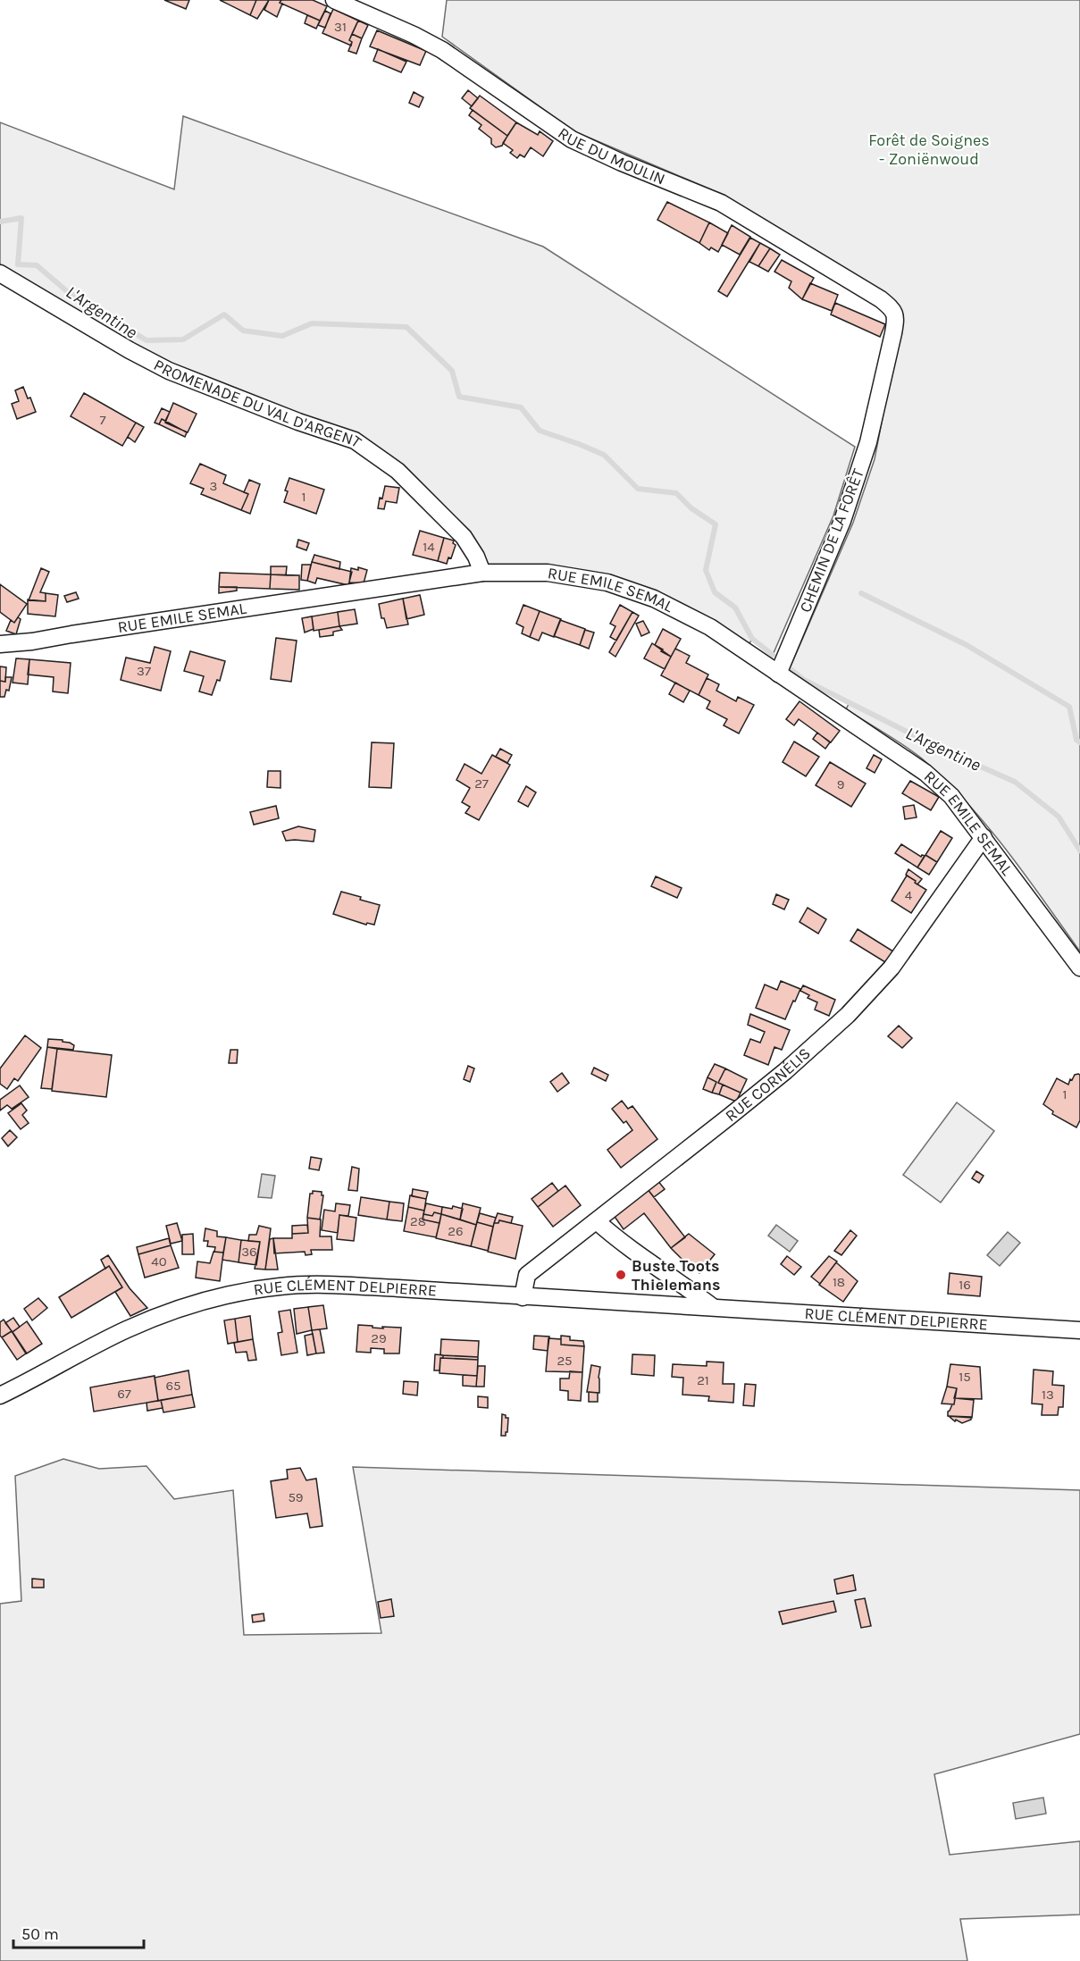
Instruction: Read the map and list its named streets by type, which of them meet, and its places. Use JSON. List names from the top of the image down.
{
  "streets": {
    "street": [
      "RUE DU MOULIN",
      "PROMENADE DU VAL D'ARGENT",
      "CHEMIN DE LA FORÊT",
      "RUE EMILE SEMAL",
      "RUE CORNÉLIS",
      "RUE CLÉMENT DELPIERRE"
    ]
  },
  "crossings": [
    ["RUE DU MOULIN", "CHEMIN DE LA FORÊT"],
    ["PROMENADE DU VAL D'ARGENT", "RUE EMILE SEMAL"],
    ["CHEMIN DE LA FORÊT", "RUE EMILE SEMAL"],
    ["RUE EMILE SEMAL", "RUE CORNÉLIS"],
    ["RUE CORNÉLIS", "RUE CLÉMENT DELPIERRE"]
  ],
  "water": ["L'Argentine"],
  "parks": ["Forêt de Soignes - Zoniënwoud"],
  "places": ["Buste Toots Thielemans"],
  "house_numbers": [
    "31",
    "7",
    "3",
    "1",
    "14",
    "37",
    "27",
    "9",
    "4",
    "1",
    "28",
    "26",
    "36",
    "40",
    "18",
    "16",
    "29",
    "25",
    "15",
    "21",
    "65",
    "67",
    "13",
    "59"
  ],
  "scale_bar": "50 m"
}
